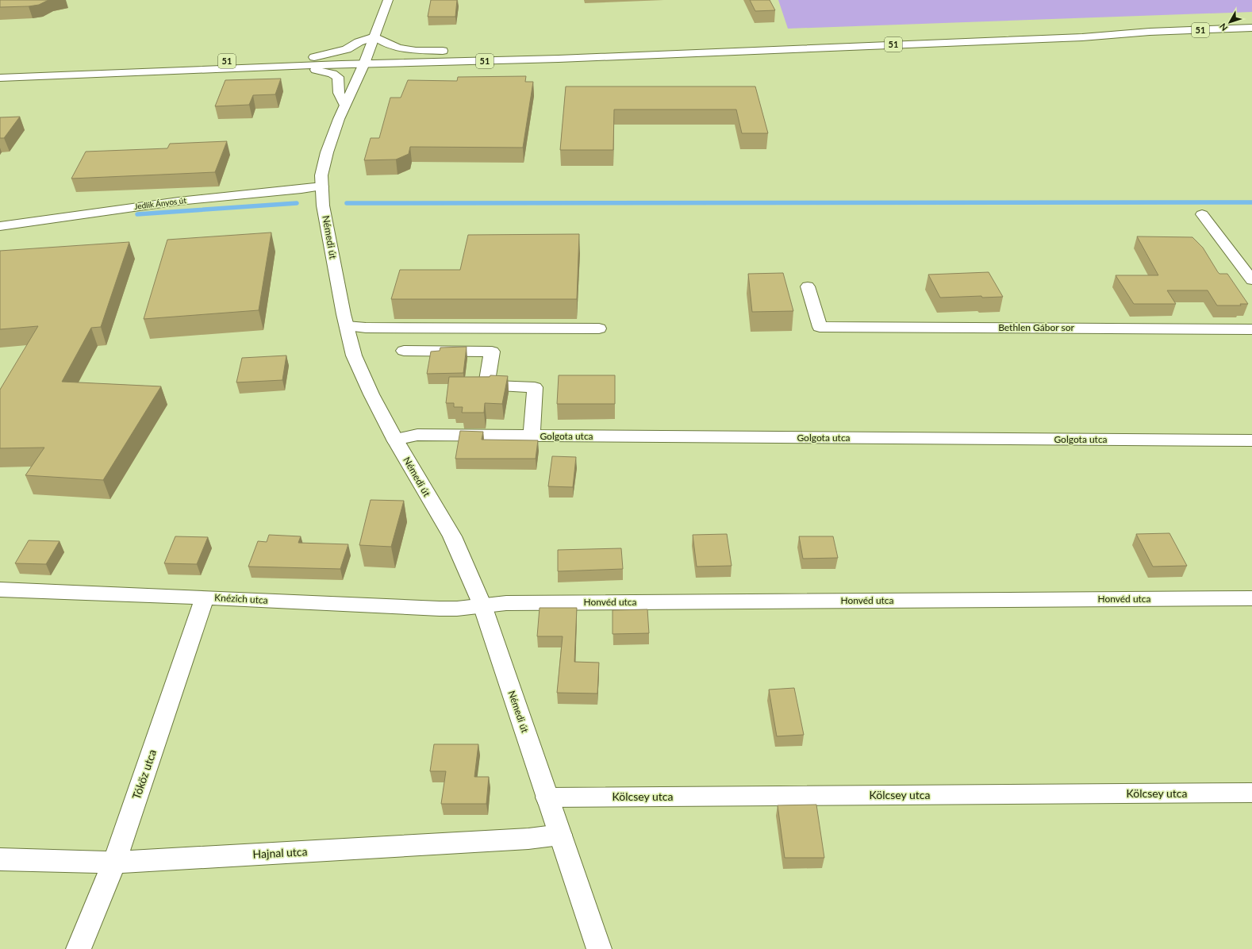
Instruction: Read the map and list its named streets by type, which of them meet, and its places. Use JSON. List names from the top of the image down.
{
  "streets": {
    "main road": [
      "51",
      "Jedlik Ányos út",
      "Némedi út",
      "Bethlen Gábor sor",
      "Golgota utca",
      "Knézich utca",
      "Honvéd utca",
      "Tóköz utca",
      "Kölcsey utca",
      "Hajnal utca"
    ]
  },
  "crossings": [
    ["51", "Némedi út"],
    ["Jedlik Ányos út", "Némedi út"],
    ["Némedi út", "Golgota utca"],
    ["Némedi út", "Knézich utca"],
    ["Némedi út", "Honvéd utca"],
    ["Némedi út", "Kölcsey utca"],
    ["Némedi út", "Hajnal utca"],
    ["Knézich utca", "Honvéd utca"],
    ["Knézich utca", "Tóköz utca"],
    ["Tóköz utca", "Hajnal utca"]
  ],
  "north": "bottom left"
}
